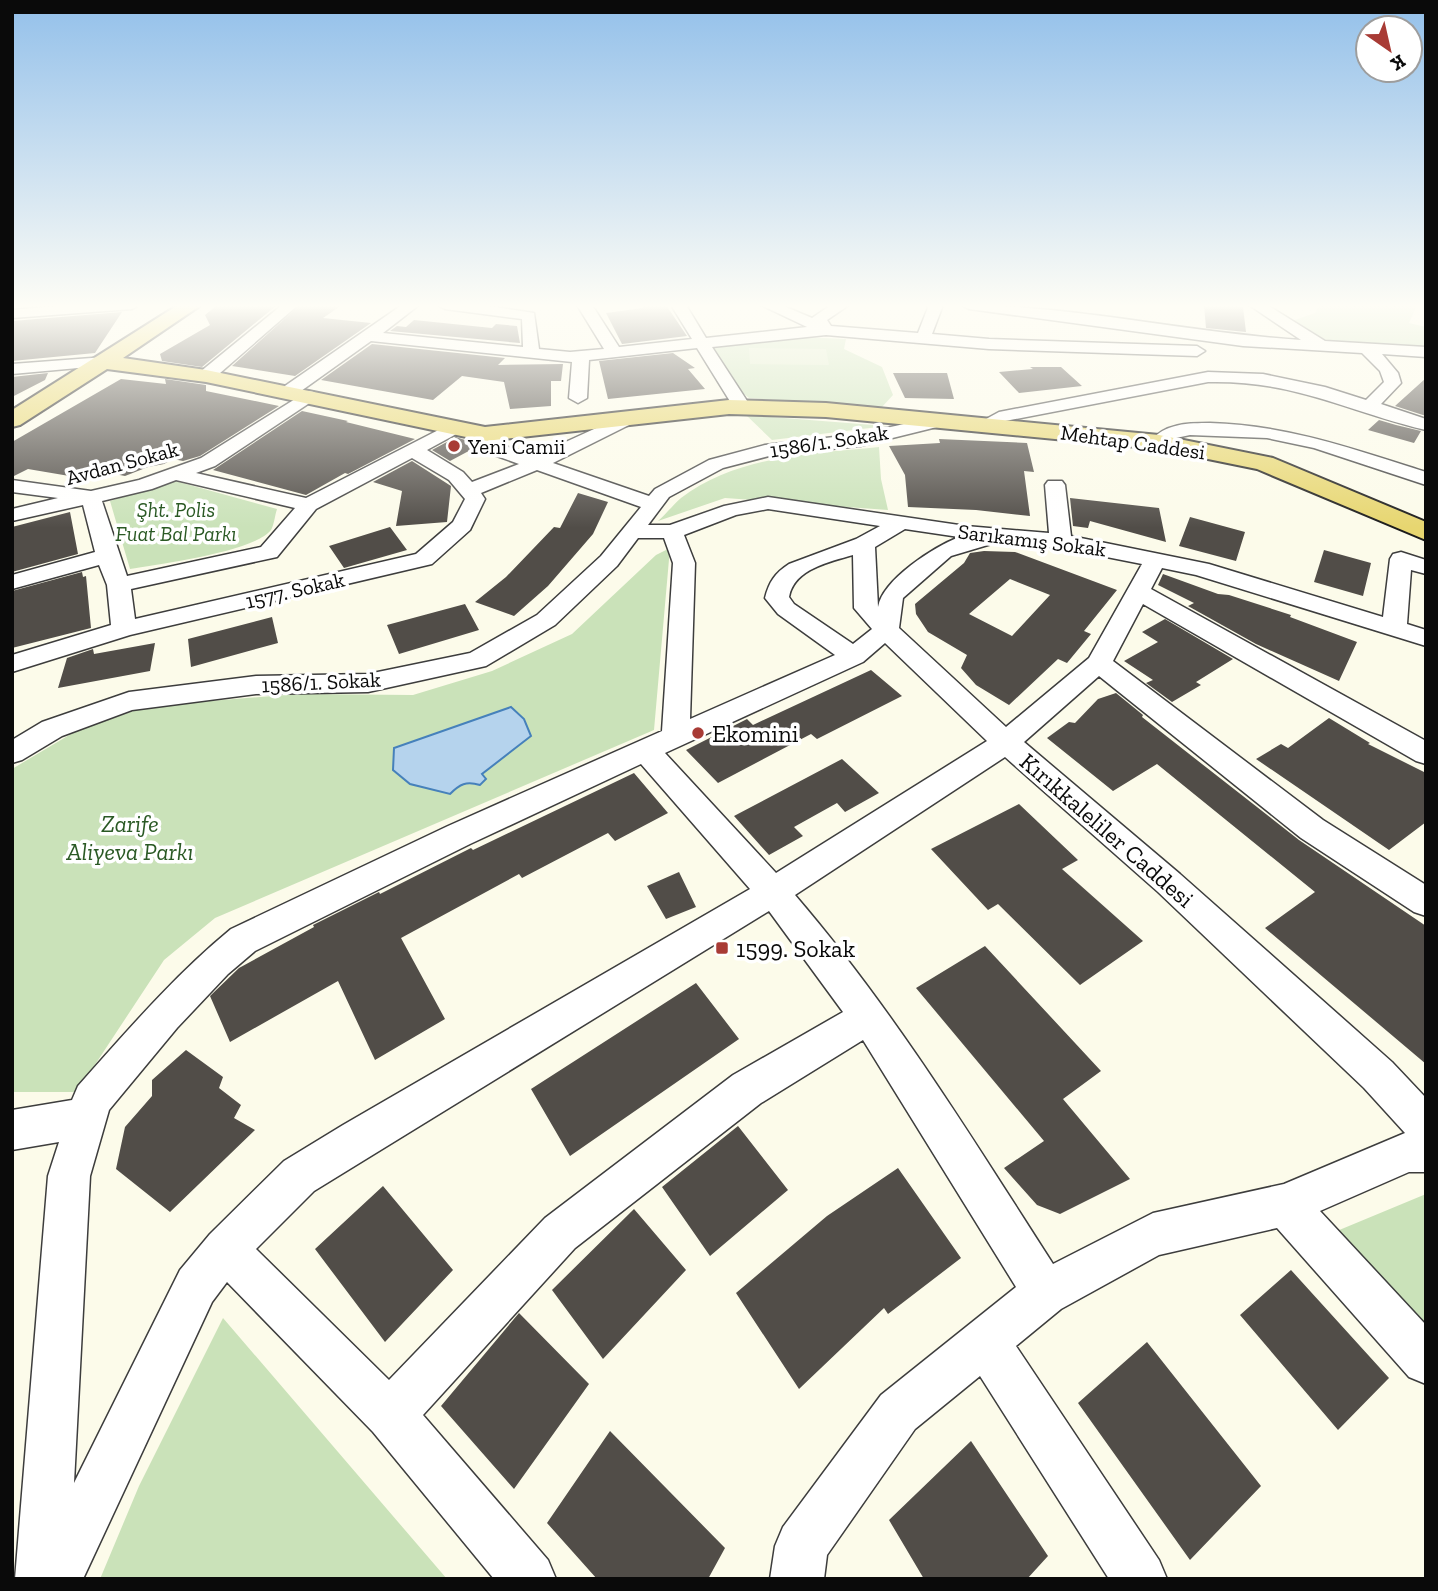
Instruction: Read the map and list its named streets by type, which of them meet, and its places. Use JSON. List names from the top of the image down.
{
  "streets": {
    "main road": ["Mehtap Caddesi"],
    "street": [
      "1586/1. Sokak",
      "Avdan Sokak",
      "Sarıkamış Sokak",
      "1577. Sokak",
      "Kırıkkaleliler Caddesi"
    ]
  },
  "crossings": [
    ["1586/1. Sokak", "Mehtap Caddesi"],
    ["1586/1. Sokak", "Sarıkamış Sokak"],
    ["Mehtap Caddesi", "Avdan Sokak"]
  ],
  "parks": ["Şht. Polis Fuat Bal Parkı", "Zarife Aliyeva Parkı"],
  "places": {
    "other": ["Yeni Camii", "Ekomini"],
    "transit": ["1599. Sokak"]
  },
  "north": "bottom right"
}
